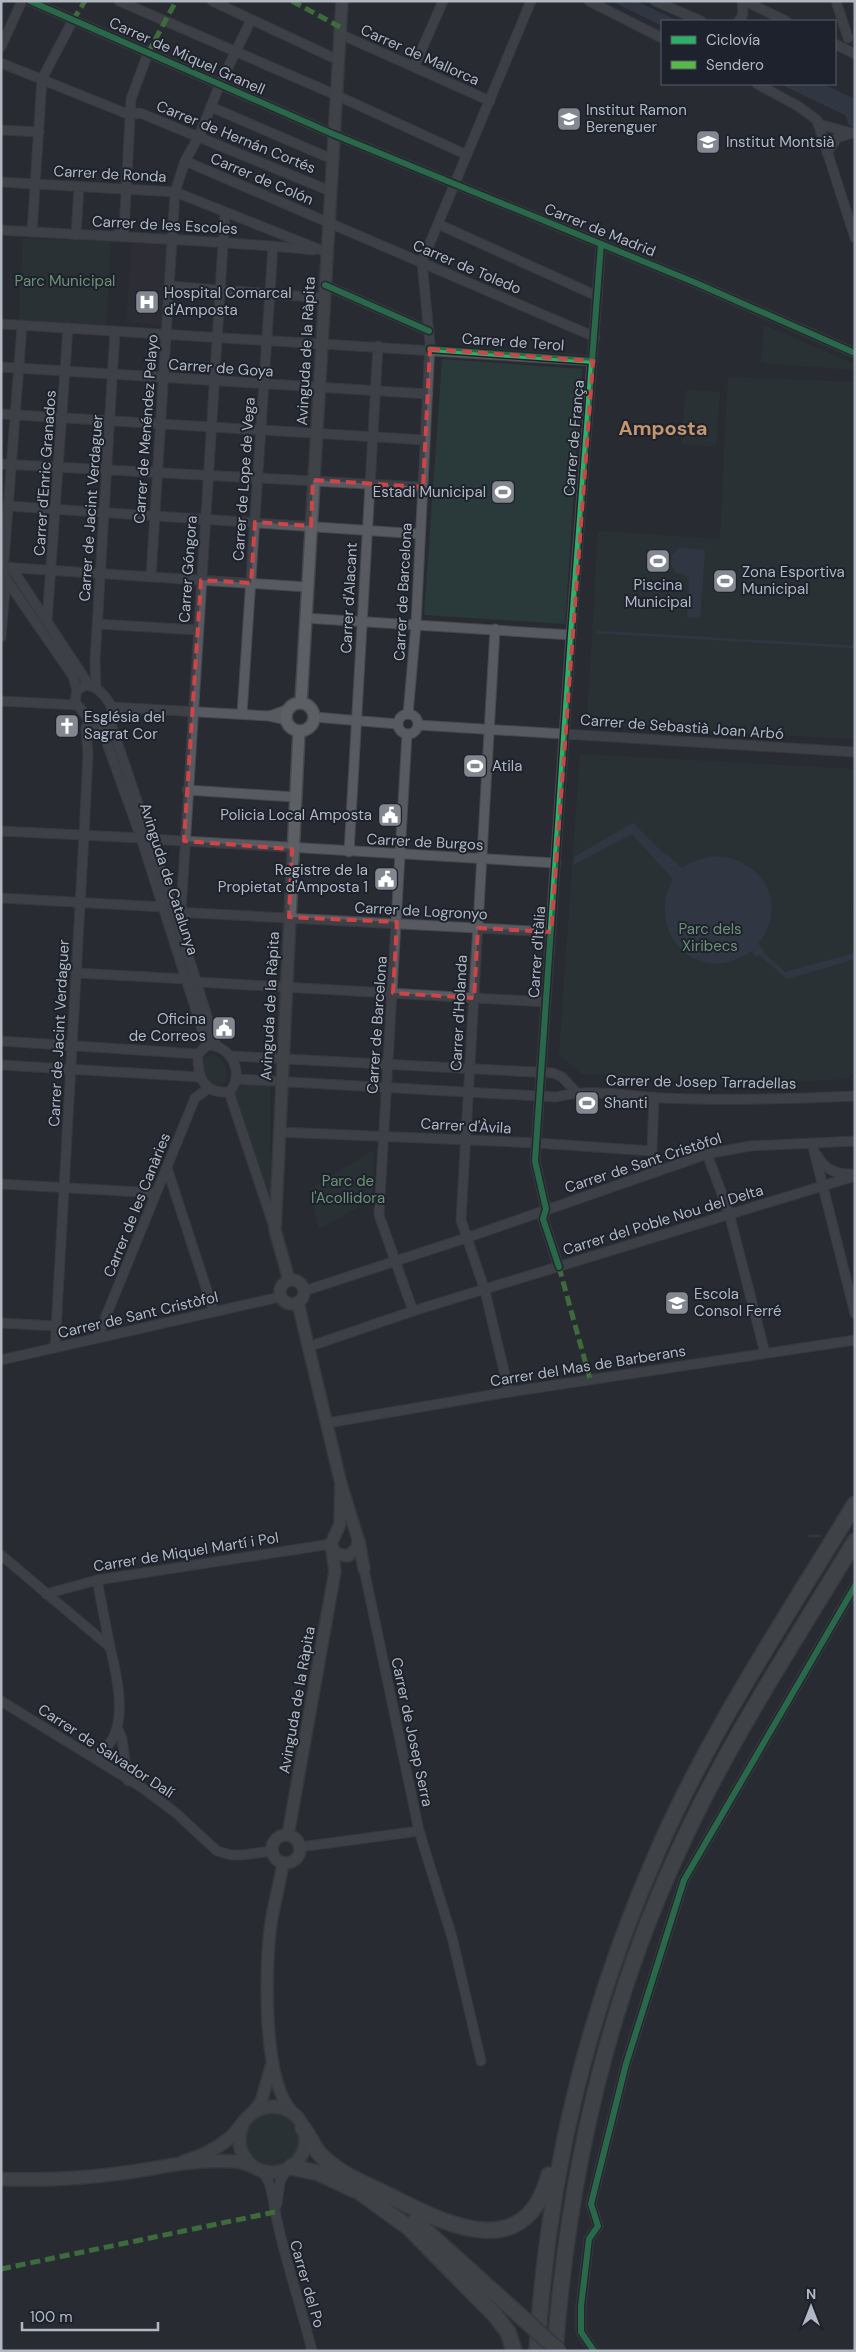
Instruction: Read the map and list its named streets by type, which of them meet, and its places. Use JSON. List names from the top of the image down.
{
  "streets": {
    "street": [
      "Carrer de Mallorca",
      "Carrer de Miquel Granell",
      "Carrer de Hernán Cortés",
      "Carrer de Ronda",
      "Carrer de Colón",
      "Carrer de les Escoles",
      "Carrer de Madrid",
      "Carrer de Toledo",
      "Carrer de Terol",
      "Avinguda de la Ràpita",
      "Carrer de Goya",
      "Carrer de Menéndez Pelayo",
      "Carrer de França",
      "Carrer d'Enric Granados",
      "Carrer de Lope de Vega",
      "Carrer de Jacint Verdaguer",
      "Carrer Góngora",
      "Carrer de Barcelona",
      "Carrer d'Alacant",
      "Carrer de Sebastià Joan Arbó",
      "Carrer de Burgos",
      "Avinguda de Catalunya",
      "Carrer de Logronyo",
      "Carrer d'Itàlia",
      "Carrer d'Holanda",
      "Carrer de Josep Tarradellas",
      "Carrer d'Àvila",
      "Carrer de Sant Cristòfol",
      "Carrer de les Canàries",
      "Carrer del Poble Nou del Delta",
      "Carrer del Mas de Barberans",
      "Carrer de Miquel Martí i Pol",
      "Carrer de Josep Serra",
      "Carrer de Salvador Dalí",
      "Carrer del Po"
    ]
  },
  "crossings": [
    ["Carrer de Mallorca", "Avinguda de la Ràpita"],
    ["Carrer de Miquel Granell", "Carrer de Madrid"],
    ["Carrer de Miquel Granell", "Avinguda de la Ràpita"],
    ["Carrer de Miquel Granell", "Carrer de Menéndez Pelayo"],
    ["Carrer de Hernán Cortés", "Avinguda de la Ràpita"],
    ["Carrer de Hernán Cortés", "Carrer de Menéndez Pelayo"],
    ["Carrer de Ronda", "Carrer de les Escoles"],
    ["Carrer de Ronda", "Avinguda de la Ràpita"],
    ["Carrer de Ronda", "Carrer de Menéndez Pelayo"],
    ["Carrer de Ronda", "Carrer Góngora"],
    ["Carrer de Colón", "Carrer de Toledo"],
    ["Carrer de Colón", "Avinguda de la Ràpita"],
    ["Carrer de Colón", "Carrer de Menéndez Pelayo"],
    ["Carrer de les Escoles", "Avinguda de la Ràpita"],
    ["Carrer de les Escoles", "Carrer de Menéndez Pelayo"],
    ["Carrer de les Escoles", "Carrer de Lope de Vega"],
    ["Carrer de les Escoles", "Carrer Góngora"],
    ["Carrer de Madrid", "Avinguda de la Ràpita"],
    ["Carrer de Madrid", "Carrer de França"],
    ["Carrer de Toledo", "Avinguda de la Ràpita"],
    ["Carrer de Toledo", "Carrer de França"],
    ["Carrer de Toledo", "Carrer de Barcelona"],
    ["Carrer de Terol", "Avinguda de la Ràpita"],
    ["Carrer de Terol", "Carrer de Menéndez Pelayo"],
    ["Carrer de Terol", "Carrer de França"],
    ["Carrer de Terol", "Carrer d'Enric Granados"],
    ["Carrer de Terol", "Carrer de Lope de Vega"],
    ["Carrer de Terol", "Carrer de Jacint Verdaguer"],
    ["Carrer de Terol", "Carrer Góngora"],
    ["Carrer de Terol", "Carrer de Barcelona"],
    ["Carrer de Terol", "Carrer d'Alacant"],
    ["Avinguda de la Ràpita", "Carrer de Goya"],
    ["Avinguda de la Ràpita", "Carrer de Burgos"],
    ["Avinguda de la Ràpita", "Carrer de Logronyo"],
    ["Avinguda de la Ràpita", "Carrer de Josep Tarradellas"],
    ["Avinguda de la Ràpita", "Carrer d'Àvila"],
    ["Avinguda de la Ràpita", "Carrer de Sant Cristòfol"],
    ["Avinguda de la Ràpita", "Carrer de Miquel Martí i Pol"],
    ["Avinguda de la Ràpita", "Carrer de Salvador Dalí"],
    ["Carrer de Goya", "Carrer de Menéndez Pelayo"],
    ["Carrer de Goya", "Carrer d'Enric Granados"],
    ["Carrer de Goya", "Carrer de Lope de Vega"],
    ["Carrer de Goya", "Carrer de Jacint Verdaguer"],
    ["Carrer de Goya", "Carrer Góngora"],
    ["Carrer de Goya", "Carrer de Barcelona"],
    ["Carrer de Goya", "Carrer d'Alacant"],
    ["Carrer de França", "Carrer d'Itàlia"],
    ["Carrer de Jacint Verdaguer", "Avinguda de Catalunya"],
    ["Carrer de Jacint Verdaguer", "Carrer de Sant Cristòfol"],
    ["Carrer Góngora", "Carrer de Burgos"],
    ["Carrer Góngora", "Avinguda de Catalunya"],
    ["Carrer Góngora", "Carrer de Logronyo"],
    ["Carrer Góngora", "Carrer de Josep Tarradellas"],
    ["Carrer Góngora", "Carrer de les Canàries"],
    ["Carrer de Barcelona", "Carrer de Sebastià Joan Arbó"],
    ["Carrer de Barcelona", "Carrer de Burgos"],
    ["Carrer de Barcelona", "Carrer de Logronyo"],
    ["Carrer de Barcelona", "Carrer de Josep Tarradellas"],
    ["Carrer de Barcelona", "Carrer d'Àvila"],
    ["Carrer de Barcelona", "Carrer de Sant Cristòfol"],
    ["Carrer de Barcelona", "Carrer del Poble Nou del Delta"],
    ["Carrer d'Alacant", "Carrer de Burgos"],
    ["Carrer de Sebastià Joan Arbó", "Carrer d'Itàlia"],
    ["Carrer de Sebastià Joan Arbó", "Carrer d'Holanda"],
    ["Carrer de Burgos", "Carrer d'Itàlia"],
    ["Carrer de Burgos", "Carrer d'Holanda"],
    ["Avinguda de Catalunya", "Carrer de Josep Tarradellas"],
    ["Avinguda de Catalunya", "Carrer de les Canàries"],
    ["Carrer de Logronyo", "Carrer d'Itàlia"],
    ["Carrer de Logronyo", "Carrer d'Holanda"],
    ["Carrer d'Itàlia", "Carrer de Josep Tarradellas"],
    ["Carrer d'Itàlia", "Carrer d'Àvila"],
    ["Carrer d'Itàlia", "Carrer de Sant Cristòfol"],
    ["Carrer d'Itàlia", "Carrer del Poble Nou del Delta"],
    ["Carrer d'Holanda", "Carrer de Josep Tarradellas"],
    ["Carrer d'Holanda", "Carrer d'Àvila"],
    ["Carrer d'Holanda", "Carrer de Sant Cristòfol"],
    ["Carrer d'Holanda", "Carrer del Poble Nou del Delta"],
    ["Carrer d'Holanda", "Carrer del Mas de Barberans"],
    ["Carrer de Josep Tarradellas", "Carrer de les Canàries"],
    ["Carrer de Sant Cristòfol", "Carrer de les Canàries"],
    ["Carrer de Sant Cristòfol", "Carrer del Poble Nou del Delta"]
  ],
  "districts": ["Amposta"],
  "parks": ["Parc Municipal", "Parc dels Xiribecs", "Parc de l'Acollidora"],
  "places": {
    "school or university": ["Institut Ramon Berenguer", "Institut Montsià", "Escola Consol Ferré"],
    "hospital": ["Hospital Comarcal d'Amposta"],
    "sports": [
      "Estadi Municipal",
      "Piscina Municipal",
      "Zona Esportiva Municipal",
      "Atila",
      "Shanti"
    ],
    "church": ["Església del Sagrat Cor"],
    "public building": ["Policia Local Amposta", "Registre de la Propietat d'Amposta 1", "Oficina de Correos"]
  },
  "legend": ["Ciclovía", "Sendero"],
  "scale_bar": "100 m",
  "north": "top"
}
